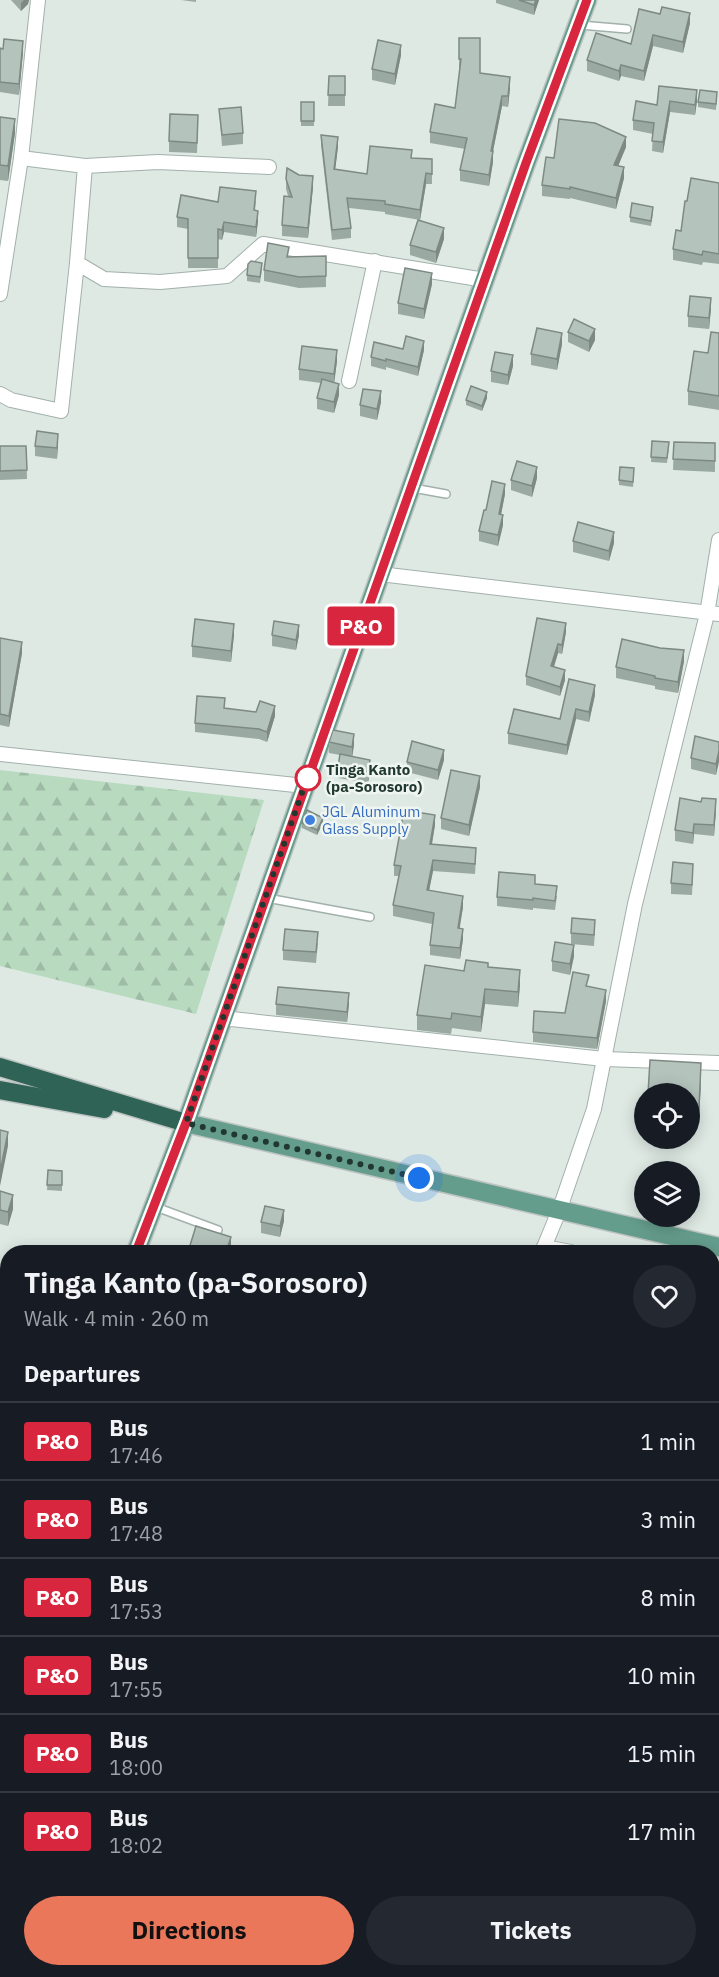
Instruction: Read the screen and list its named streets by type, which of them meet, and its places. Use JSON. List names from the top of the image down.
{
  "places": ["Tinga Kanto (pa-Sorosoro)", "JGL Aluminum Glass Supply"],
  "lines": ["bus line P&O"],
  "page": {
    "on_map": "P&O",
    "heading": [
      ["Tinga Kanto (pa-Sorosoro)", "Walk · 4 min · 260 m"],
      "Departures"
    ],
    "list": [
      {
        "mark": "P&O",
        "name": "Bus",
        "note": "17:46",
        "value": "1 min"
      },
      {
        "mark": "P&O",
        "name": "Bus",
        "note": "17:48",
        "value": "3 min"
      },
      {
        "mark": "P&O",
        "name": "Bus",
        "note": "17:53",
        "value": "8 min"
      },
      {
        "mark": "P&O",
        "name": "Bus",
        "note": "17:55",
        "value": "10 min"
      },
      {
        "mark": "P&O",
        "name": "Bus",
        "note": "18:00",
        "value": "15 min"
      },
      {
        "mark": "P&O",
        "name": "Bus",
        "note": "18:02",
        "value": "17 min"
      }
    ],
    "buttons": ["Directions", "Tickets"]
  }
}
